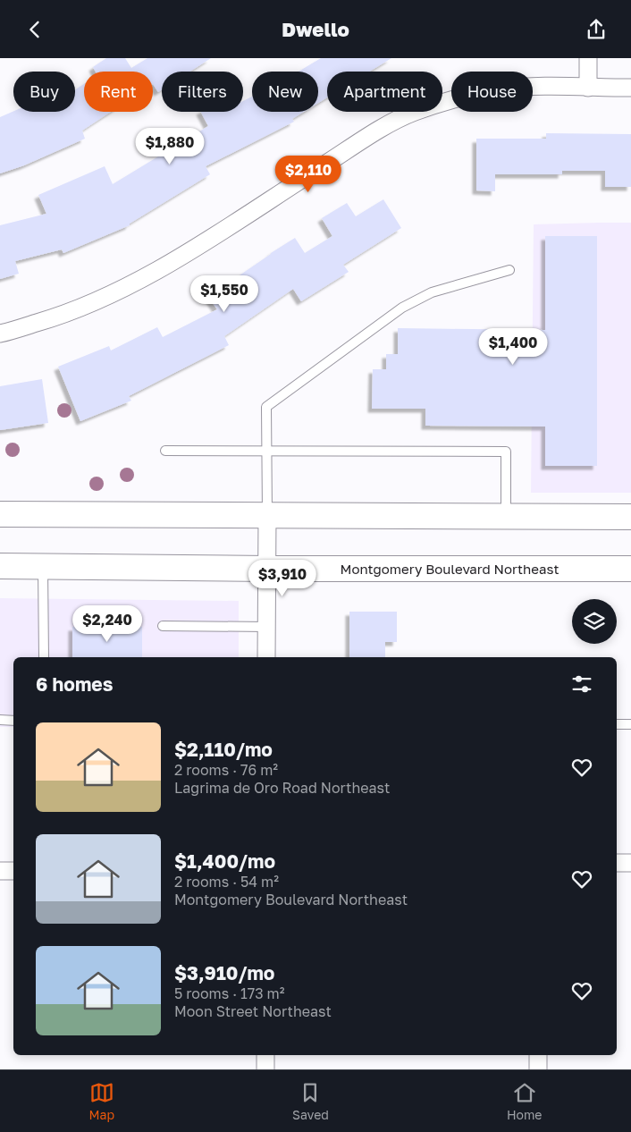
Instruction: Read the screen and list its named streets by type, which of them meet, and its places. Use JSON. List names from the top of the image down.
{
  "streets": {
    "main road": ["Montgomery Boulevard Northeast"]
  },
  "page": {
    "header": "Dwello",
    "chip": [
      "Buy",
      "Rent",
      "Filters",
      "New",
      "Apartment",
      "House"
    ],
    "price": [
      "$1,880",
      "$2,110",
      "$1,550",
      "$1,400",
      "$3,910",
      "$2,240"
    ],
    "heading": "6 homes",
    "list": [
      {
        "name": "$2,110/mo",
        "note": "2 rooms · 76 m² · Lagrima de Oro Road Northeast"
      },
      {
        "name": "$1,400/mo",
        "note": "2 rooms · 54 m² · Montgomery Boulevard Northeast"
      },
      {
        "name": "$3,910/mo",
        "note": "5 rooms · 173 m² · Moon Street Northeast"
      }
    ],
    "tabs": ["Map", "Saved", "Home"]
  }
}
